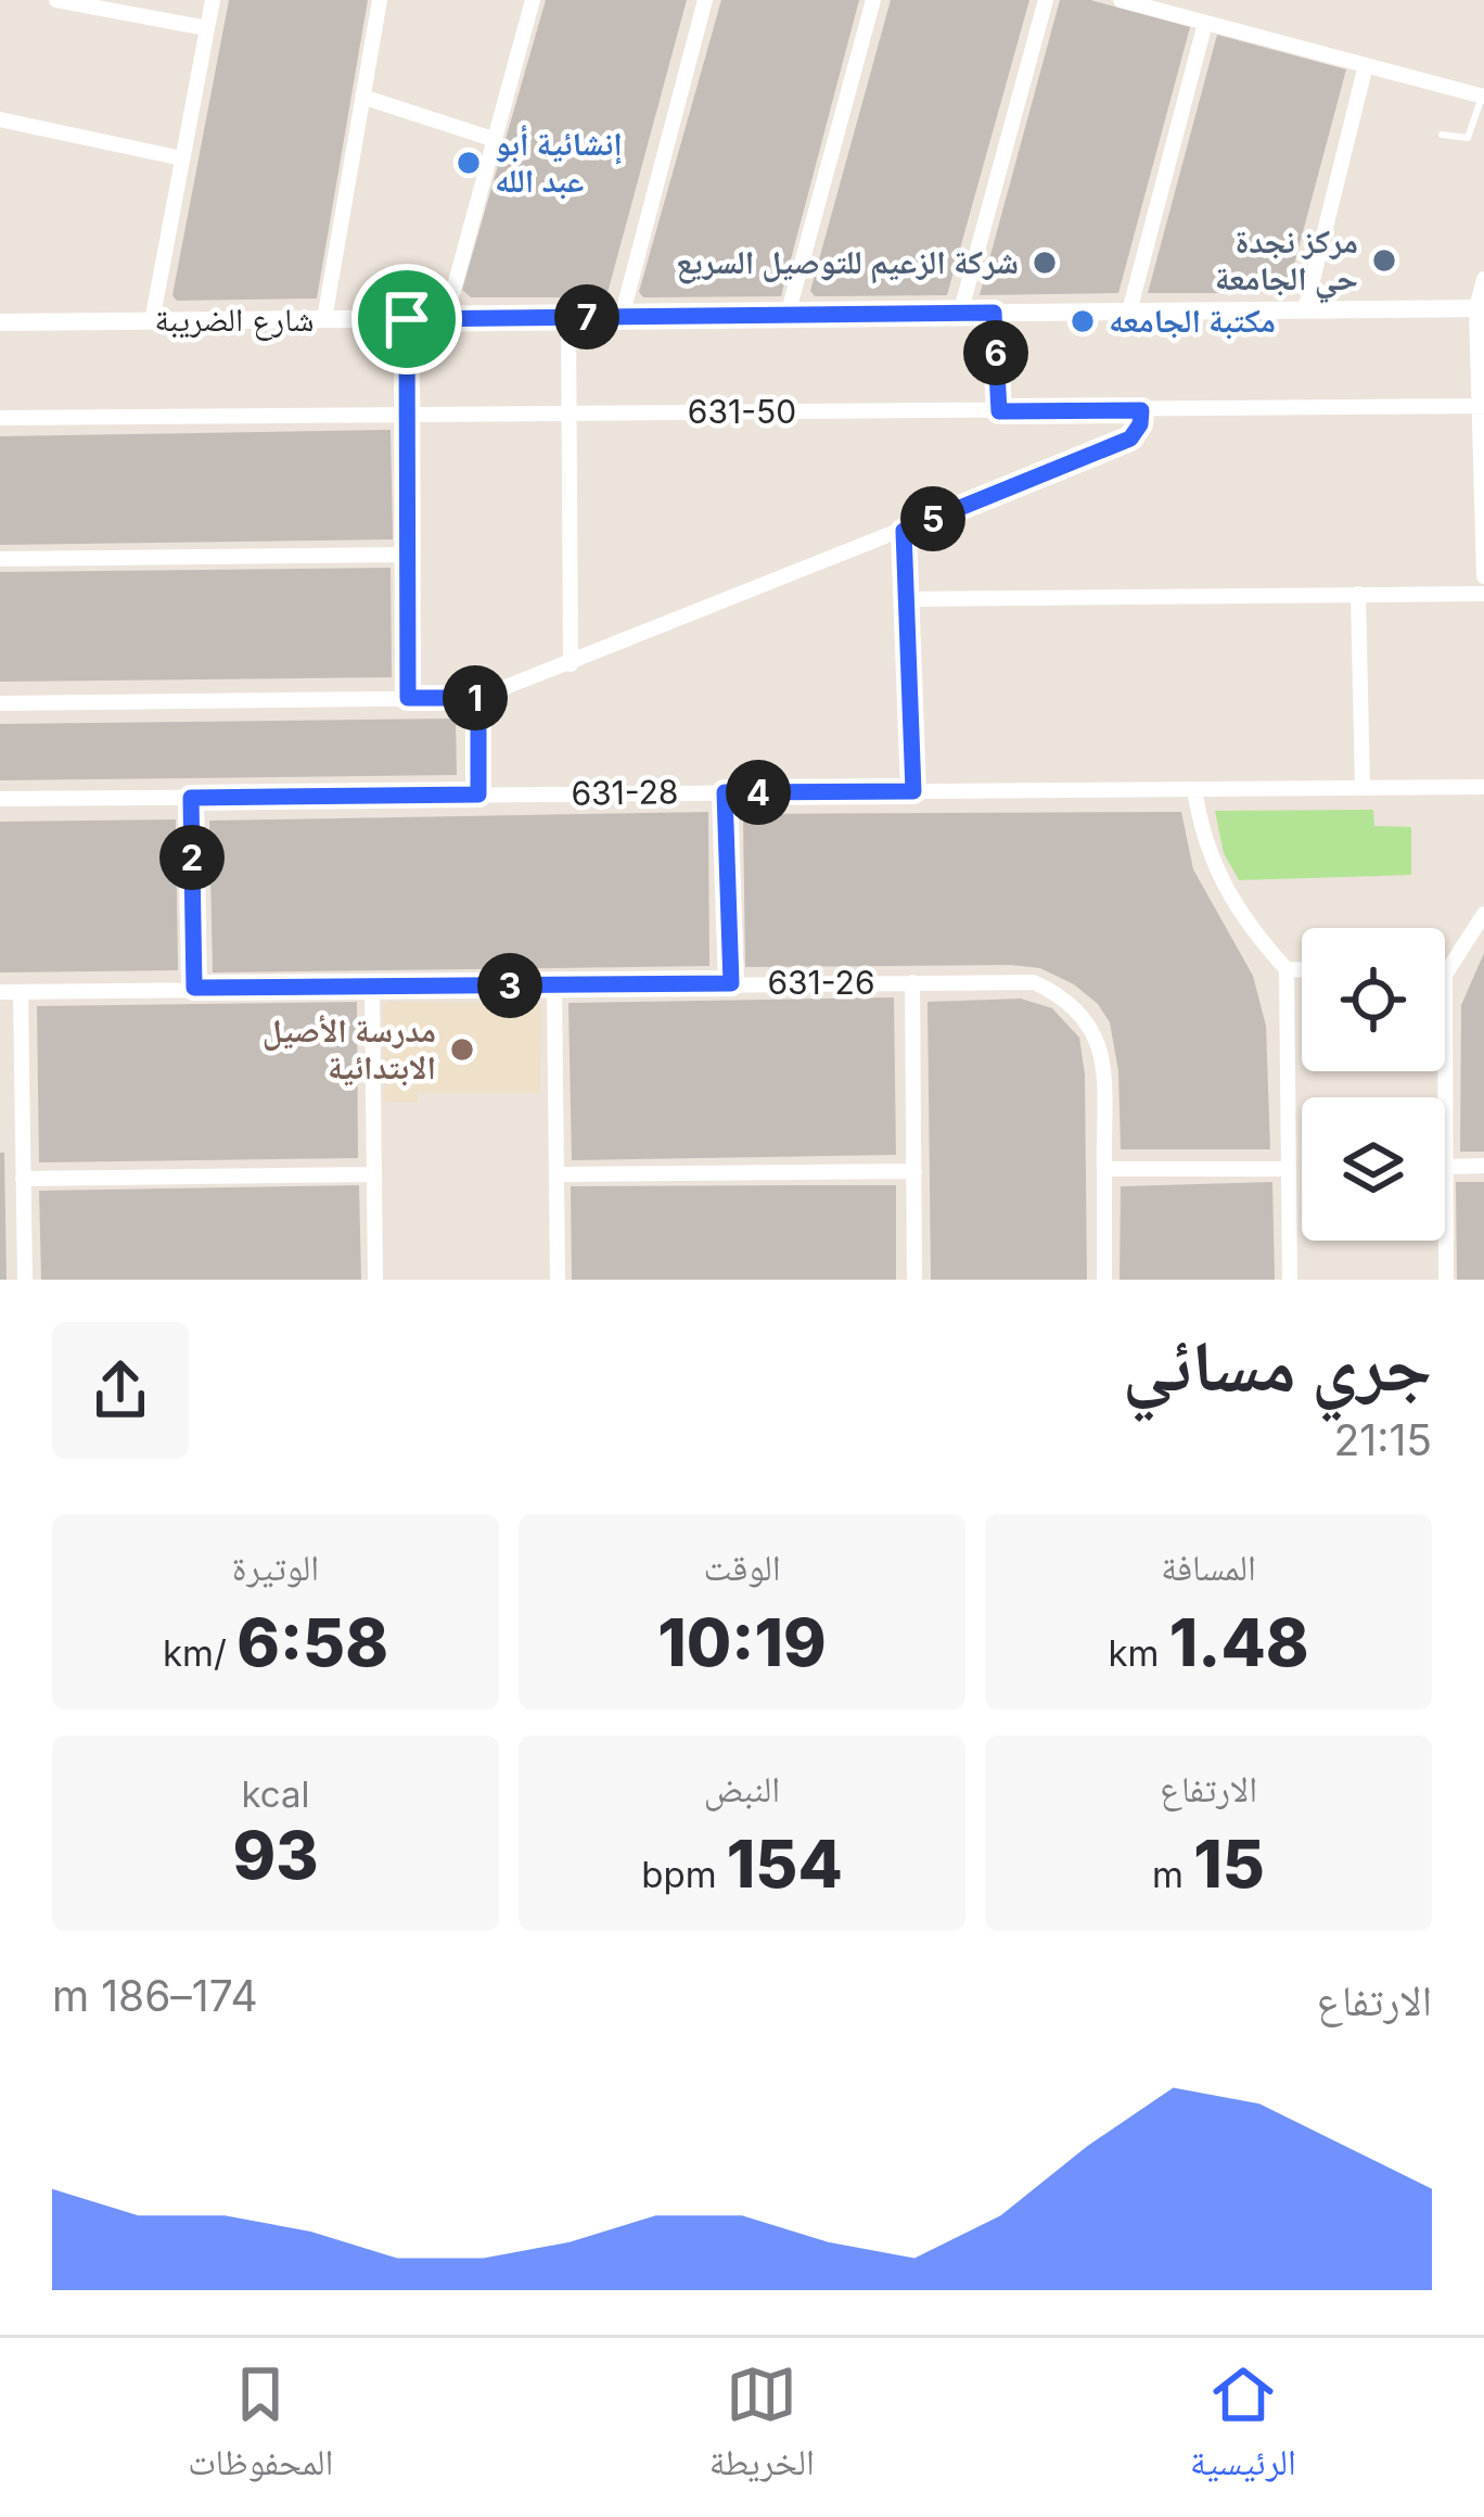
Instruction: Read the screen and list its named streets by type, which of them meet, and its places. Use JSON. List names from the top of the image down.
{
  "streets": {
    "street": [
      "شارع الضريبة",
      "631-50",
      "631-28",
      "631-26"
    ]
  },
  "places": [
    "إنشائية أبو عبد الله",
    "مركز نجدة حي الجامعة",
    "شركة الزعيم للتوصيل السريع",
    "مكتبة الجامعه",
    "مدرسة الأصيل الابتدائية"
  ],
  "page": {
    "pins": [
      "7",
      "6",
      "5",
      "1",
      "4",
      "2",
      "3"
    ],
    "heading": ["جري مسائي", "21:15"],
    "stats": [
      ["المسافة", "1.48 km"],
      ["الوقت", "10:19"],
      ["الوتيرة", "6:58 /km"],
      ["الارتفاع", "15 m"],
      ["النبض", "154 bpm"],
      ["kcal", "93"]
    ],
    "chart": ["الارتفاع", "174–186 m"],
    "tabs": ["الرئيسية", "الخريطة", "المحفوظات"]
  }
}
